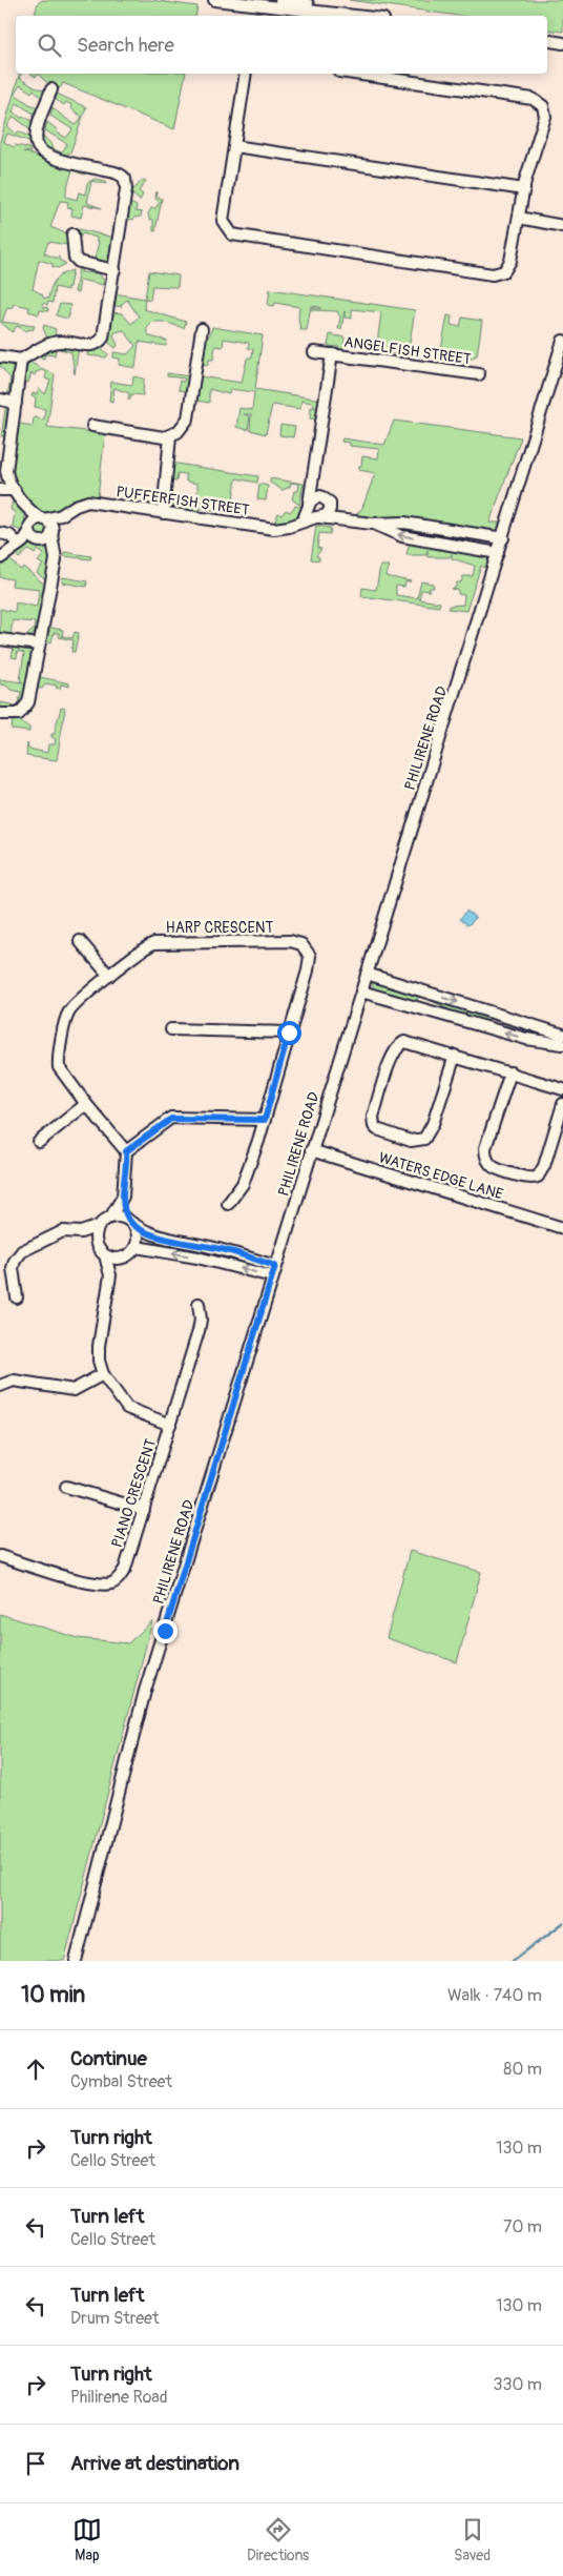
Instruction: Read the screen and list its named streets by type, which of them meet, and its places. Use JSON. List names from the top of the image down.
{
  "streets": {
    "street": [
      "ANGELFISH STREET",
      "PUFFERFISH STREET",
      "PHILIRENE ROAD",
      "HARP CRESCENT",
      "WATERS EDGE LANE",
      "PIANO CRESCENT"
    ]
  },
  "crossings": [
    ["ANGELFISH STREET", "PUFFERFISH STREET"],
    ["PHILIRENE ROAD", "WATERS EDGE LANE"]
  ],
  "page": {
    "search": "Search here",
    "heading": ["10 min", "Walk · 740 m"],
    "list": [
      ["Continue", "Cymbal Street", "80 m"],
      ["Turn right", "Cello Street", "130 m"],
      ["Turn left", "Cello Street", "70 m"],
      ["Turn left", "Drum Street", "130 m"],
      ["Turn right", "Philirene Road", "330 m"],
      "Arrive at destination"
    ],
    "nav": ["Map", "Directions", "Saved"]
  }
}
